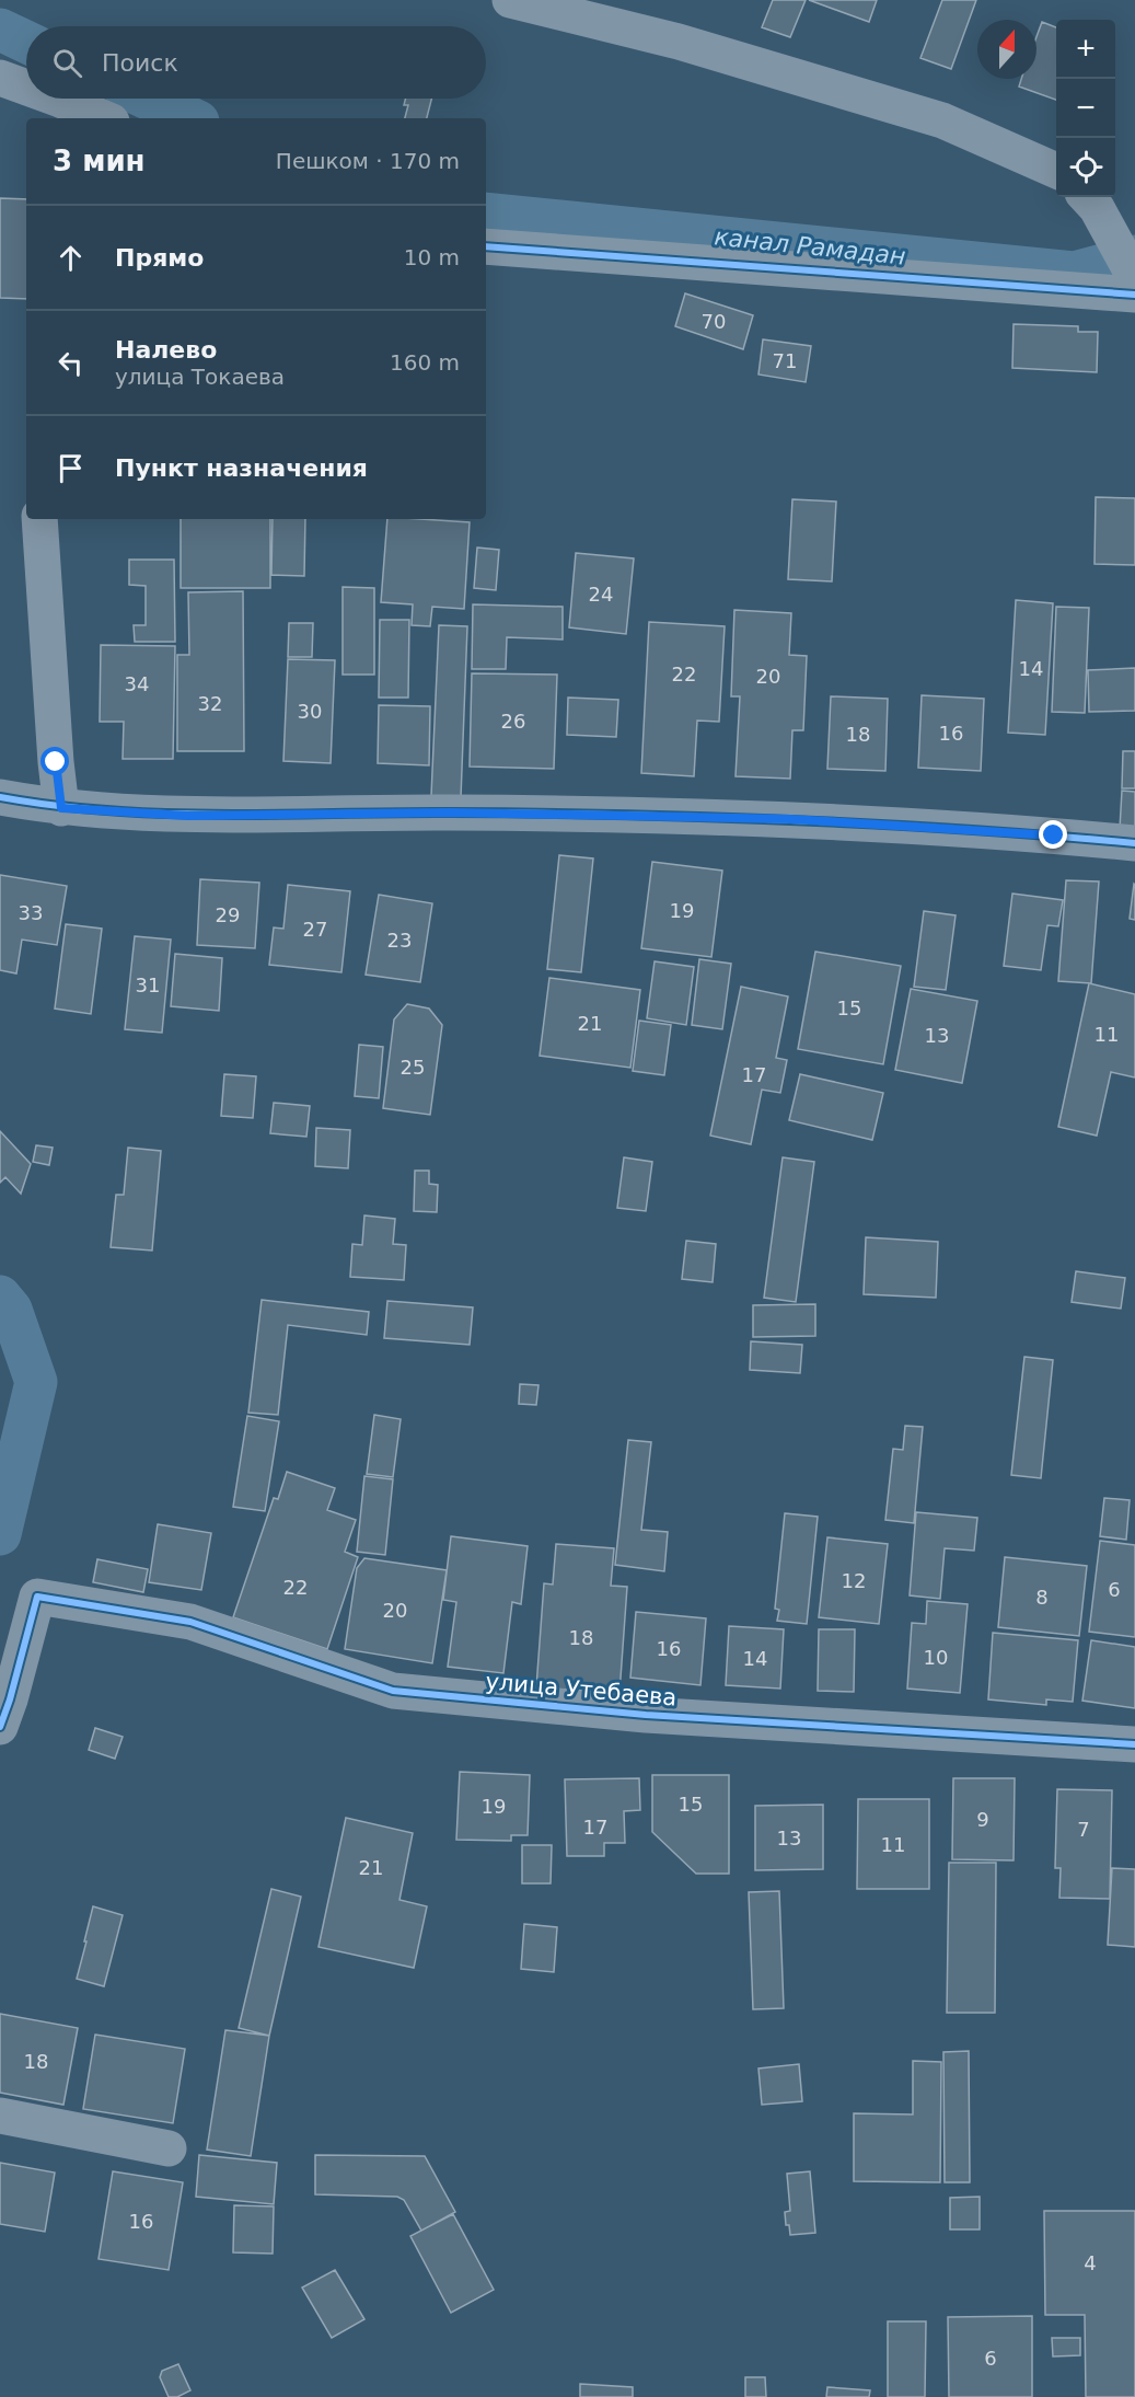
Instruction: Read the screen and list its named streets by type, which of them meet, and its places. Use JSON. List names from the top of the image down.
{
  "streets": {
    "street": ["улица Утебаева"]
  },
  "water": ["канал Рамадан"],
  "house_numbers": [
    "70",
    "71",
    "24",
    "14",
    "22",
    "20",
    "34",
    "32",
    "30",
    "26",
    "16",
    "18",
    "19",
    "33",
    "29",
    "27",
    "23",
    "31",
    "15",
    "21",
    "11",
    "13",
    "25",
    "17",
    "12",
    "22",
    "6",
    "8",
    "20",
    "18",
    "16",
    "10",
    "14",
    "15",
    "19",
    "9",
    "17",
    "7",
    "13",
    "11",
    "21",
    "18",
    "16",
    "4",
    "6"
  ],
  "north": "top",
  "page": {
    "map_buttons": ["+", "−"],
    "search": "Поиск",
    "heading": ["3 мин", "Пешком · 170 m"],
    "list": [
      ["Прямо", "10 m"],
      ["Налево", "улица Токаева", "160 m"],
      "Пункт назначения"
    ]
  }
}
